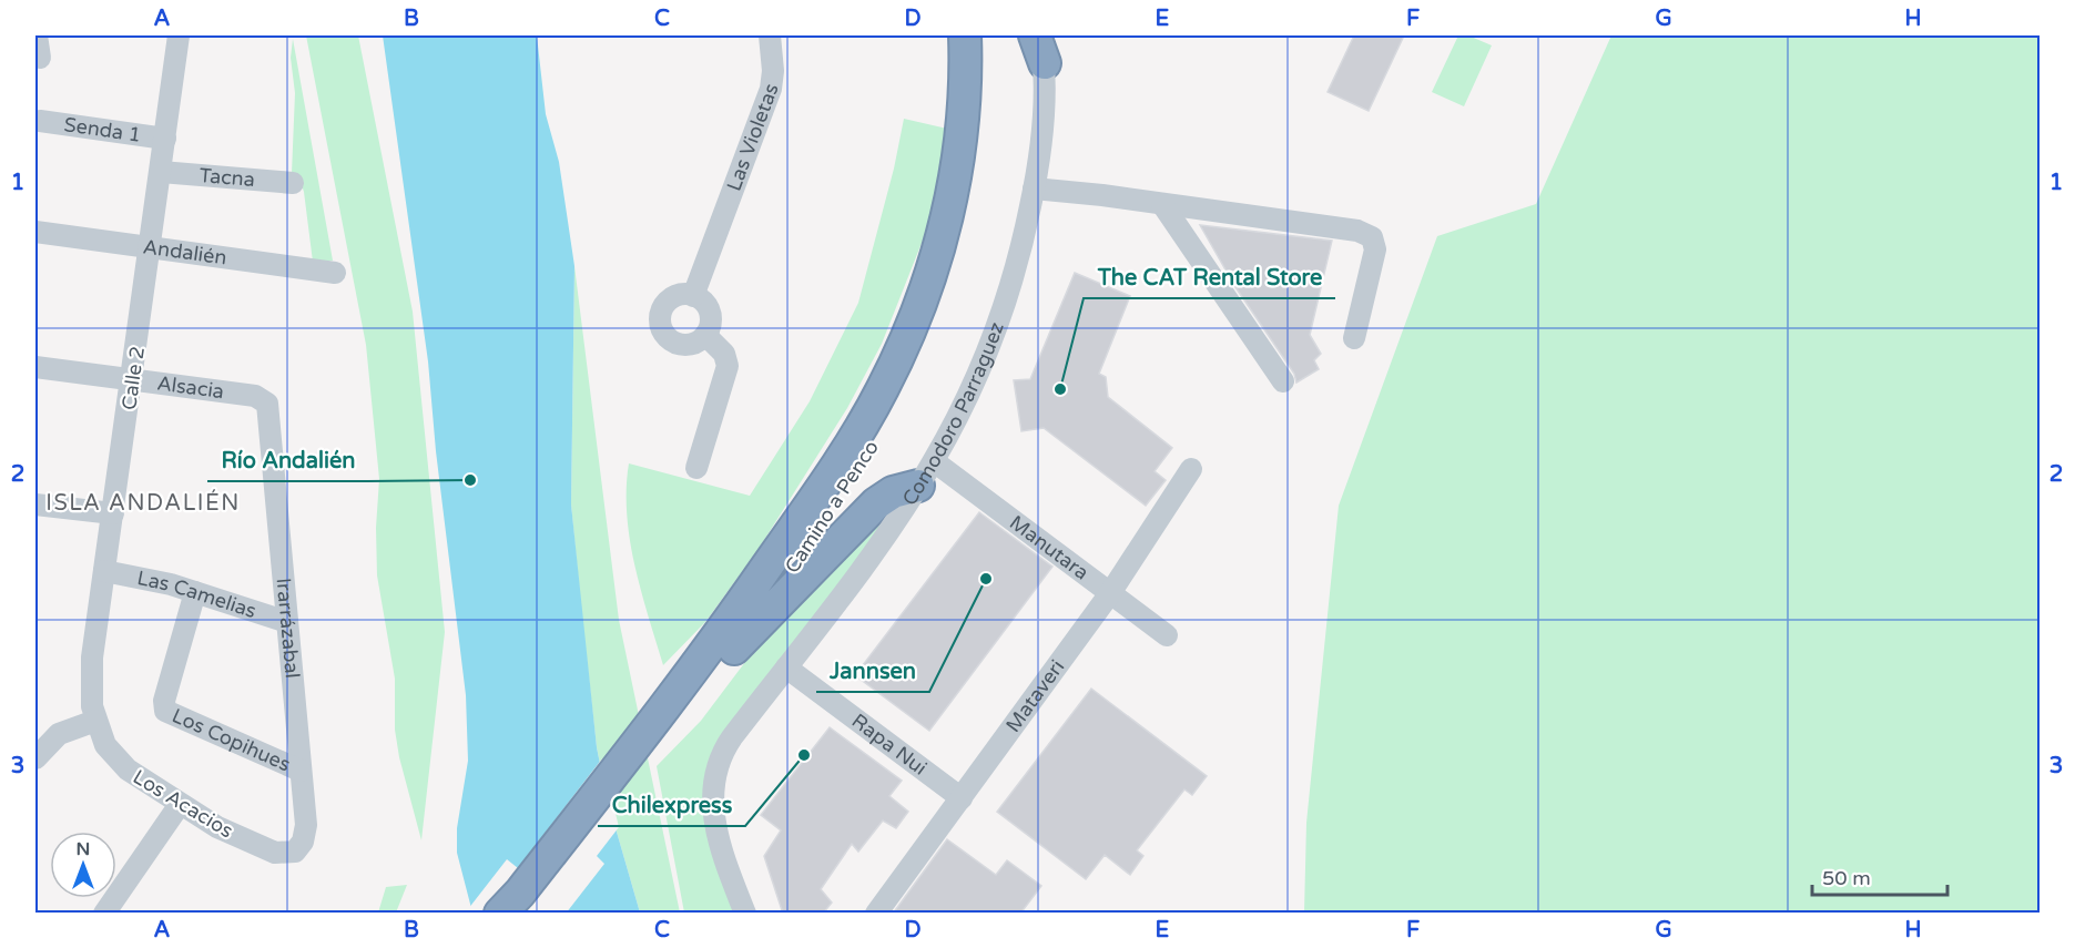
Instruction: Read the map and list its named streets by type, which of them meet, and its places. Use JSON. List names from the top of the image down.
{
  "streets": {
    "highway": ["Camino a Penco"],
    "street": [
      "Senda 1",
      "Las Violetas",
      "Tacna",
      "Andalién",
      "Calle 2",
      "Alsacia",
      "Comodoro Parraguez",
      "Manutara",
      "Las Camelias",
      "Irarrázabal",
      "Mataveri",
      "Los Copihues",
      "Rapa Nui",
      "Los Acacios"
    ]
  },
  "crossings": [
    ["Senda 1", "Calle 2"],
    ["Tacna", "Calle 2"],
    ["Andalién", "Calle 2"],
    ["Calle 2", "Alsacia"],
    ["Calle 2", "Las Camelias"],
    ["Calle 2", "Los Acacios"],
    ["Alsacia", "Irarrázabal"],
    ["Comodoro Parraguez", "Manutara"],
    ["Comodoro Parraguez", "Rapa Nui"],
    ["Manutara", "Mataveri"],
    ["Las Camelias", "Irarrázabal"],
    ["Las Camelias", "Los Copihues"],
    ["Irarrázabal", "Los Copihues"],
    ["Irarrázabal", "Los Acacios"],
    ["Mataveri", "Rapa Nui"]
  ],
  "districts": ["ISLA ANDALIÉN"],
  "places": [
    "The CAT Rental Store",
    "Río Andalién",
    "Jannsen",
    "Chilexpress"
  ],
  "scale_bar": "50 m",
  "north": "top",
  "grid": {
    "columns": [
      "A",
      "B",
      "C",
      "D",
      "E",
      "F",
      "G",
      "H"
    ],
    "rows": ["1", "2", "3"]
  }
}
